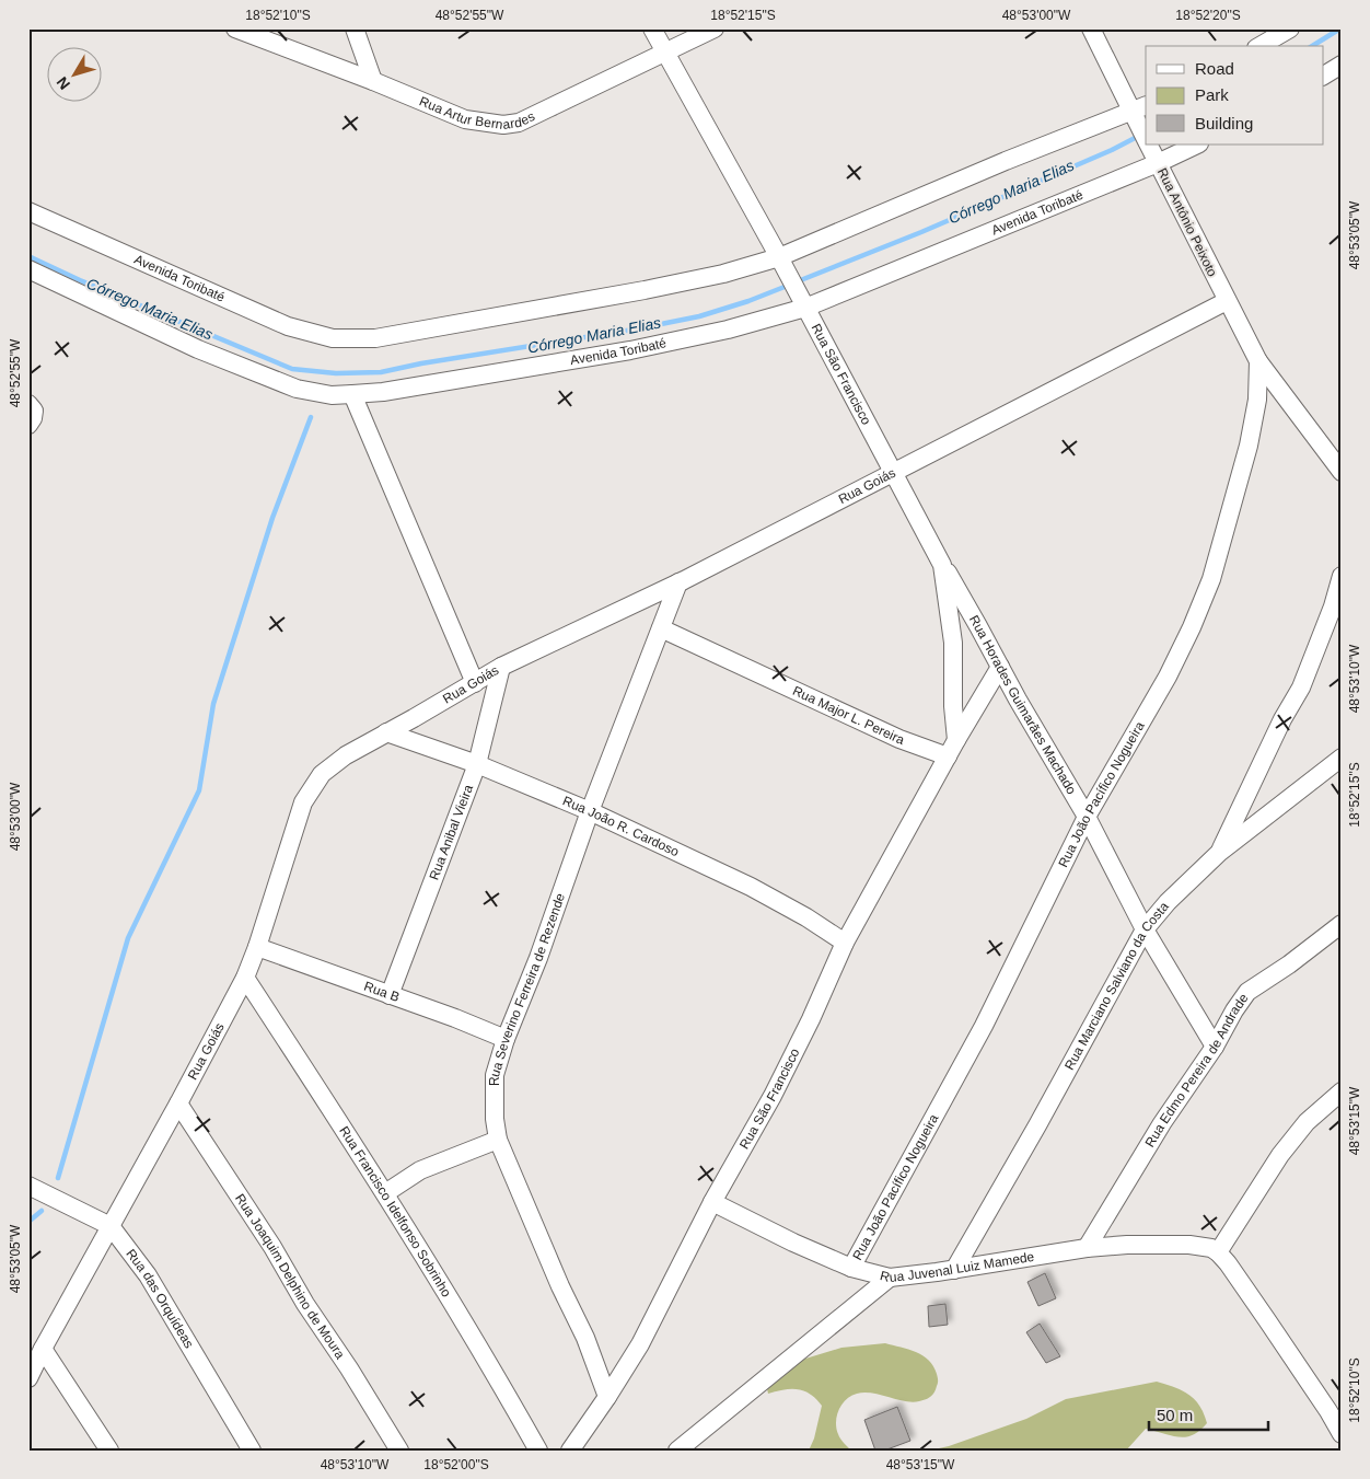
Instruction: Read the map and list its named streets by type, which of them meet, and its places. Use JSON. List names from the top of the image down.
{
  "streets": {
    "street": [
      "Rua Artur Bernardes",
      "Avenida Toribaté",
      "Rua Antônio Peixoto",
      "Rua São Francisco",
      "Rua Goiás",
      "Rua Horades Guimarães Machado",
      "Rua Major L. Pereira",
      "Rua João Pacífico Nogueira",
      "Rua João R. Cardoso",
      "Rua Anibal Vieira",
      "Rua Marciano Salviano da Costa",
      "Rua Severino Ferreira de Rezende",
      "Rua B",
      "Rua Edmo Pereira de Andrade",
      "Rua Francisco Idelfonso Sobrinho",
      "Rua Juvenal Luiz Mamede",
      "Rua Joaquim Delphino de Moura",
      "Rua das Orquídeas"
    ]
  },
  "crossings": [
    ["Rua Artur Bernardes", "Rua São Francisco"],
    ["Avenida Toribaté", "Rua Antônio Peixoto"],
    ["Avenida Toribaté", "Rua São Francisco"],
    ["Rua Antônio Peixoto", "Rua Goiás"],
    ["Rua Antônio Peixoto", "Rua João Pacífico Nogueira"],
    ["Rua São Francisco", "Rua Goiás"],
    ["Rua São Francisco", "Rua Horades Guimarães Machado"],
    ["Rua São Francisco", "Rua Major L. Pereira"],
    ["Rua São Francisco", "Rua João R. Cardoso"],
    ["Rua São Francisco", "Rua Severino Ferreira de Rezende"],
    ["Rua São Francisco", "Rua Juvenal Luiz Mamede"],
    ["Rua Goiás", "Rua João Pacífico Nogueira"],
    ["Rua Goiás", "Rua João R. Cardoso"],
    ["Rua Goiás", "Rua Anibal Vieira"],
    ["Rua Goiás", "Rua Severino Ferreira de Rezende"],
    ["Rua Goiás", "Rua B"],
    ["Rua Goiás", "Rua Francisco Idelfonso Sobrinho"],
    ["Rua Goiás", "Rua Joaquim Delphino de Moura"],
    ["Rua Goiás", "Rua das Orquídeas"],
    ["Rua Horades Guimarães Machado", "Rua João Pacífico Nogueira"],
    ["Rua Horades Guimarães Machado", "Rua Marciano Salviano da Costa"],
    ["Rua Horades Guimarães Machado", "Rua Edmo Pereira de Andrade"],
    ["Rua Major L. Pereira", "Rua Severino Ferreira de Rezende"],
    ["Rua João Pacífico Nogueira", "Rua Juvenal Luiz Mamede"],
    ["Rua João R. Cardoso", "Rua Anibal Vieira"],
    ["Rua João R. Cardoso", "Rua Severino Ferreira de Rezende"],
    ["Rua Anibal Vieira", "Rua B"],
    ["Rua Marciano Salviano da Costa", "Rua Juvenal Luiz Mamede"],
    ["Rua Severino Ferreira de Rezende", "Rua B"],
    ["Rua Edmo Pereira de Andrade", "Rua Juvenal Luiz Mamede"]
  ],
  "water": ["Córrego Maria Elias"],
  "legend": ["Road", "Park", "Building"],
  "scale_bar": "50 m",
  "north": "bottom left",
  "coordinates": [
    "18°52'10\"S",
    "48°52'55\"W",
    "18°52'15\"S",
    "48°53'00\"W",
    "18°52'20\"S",
    "48°53'05\"W",
    "48°53'10\"W",
    "48°53'15\"W",
    "18°52'00\"S"
  ]
}
